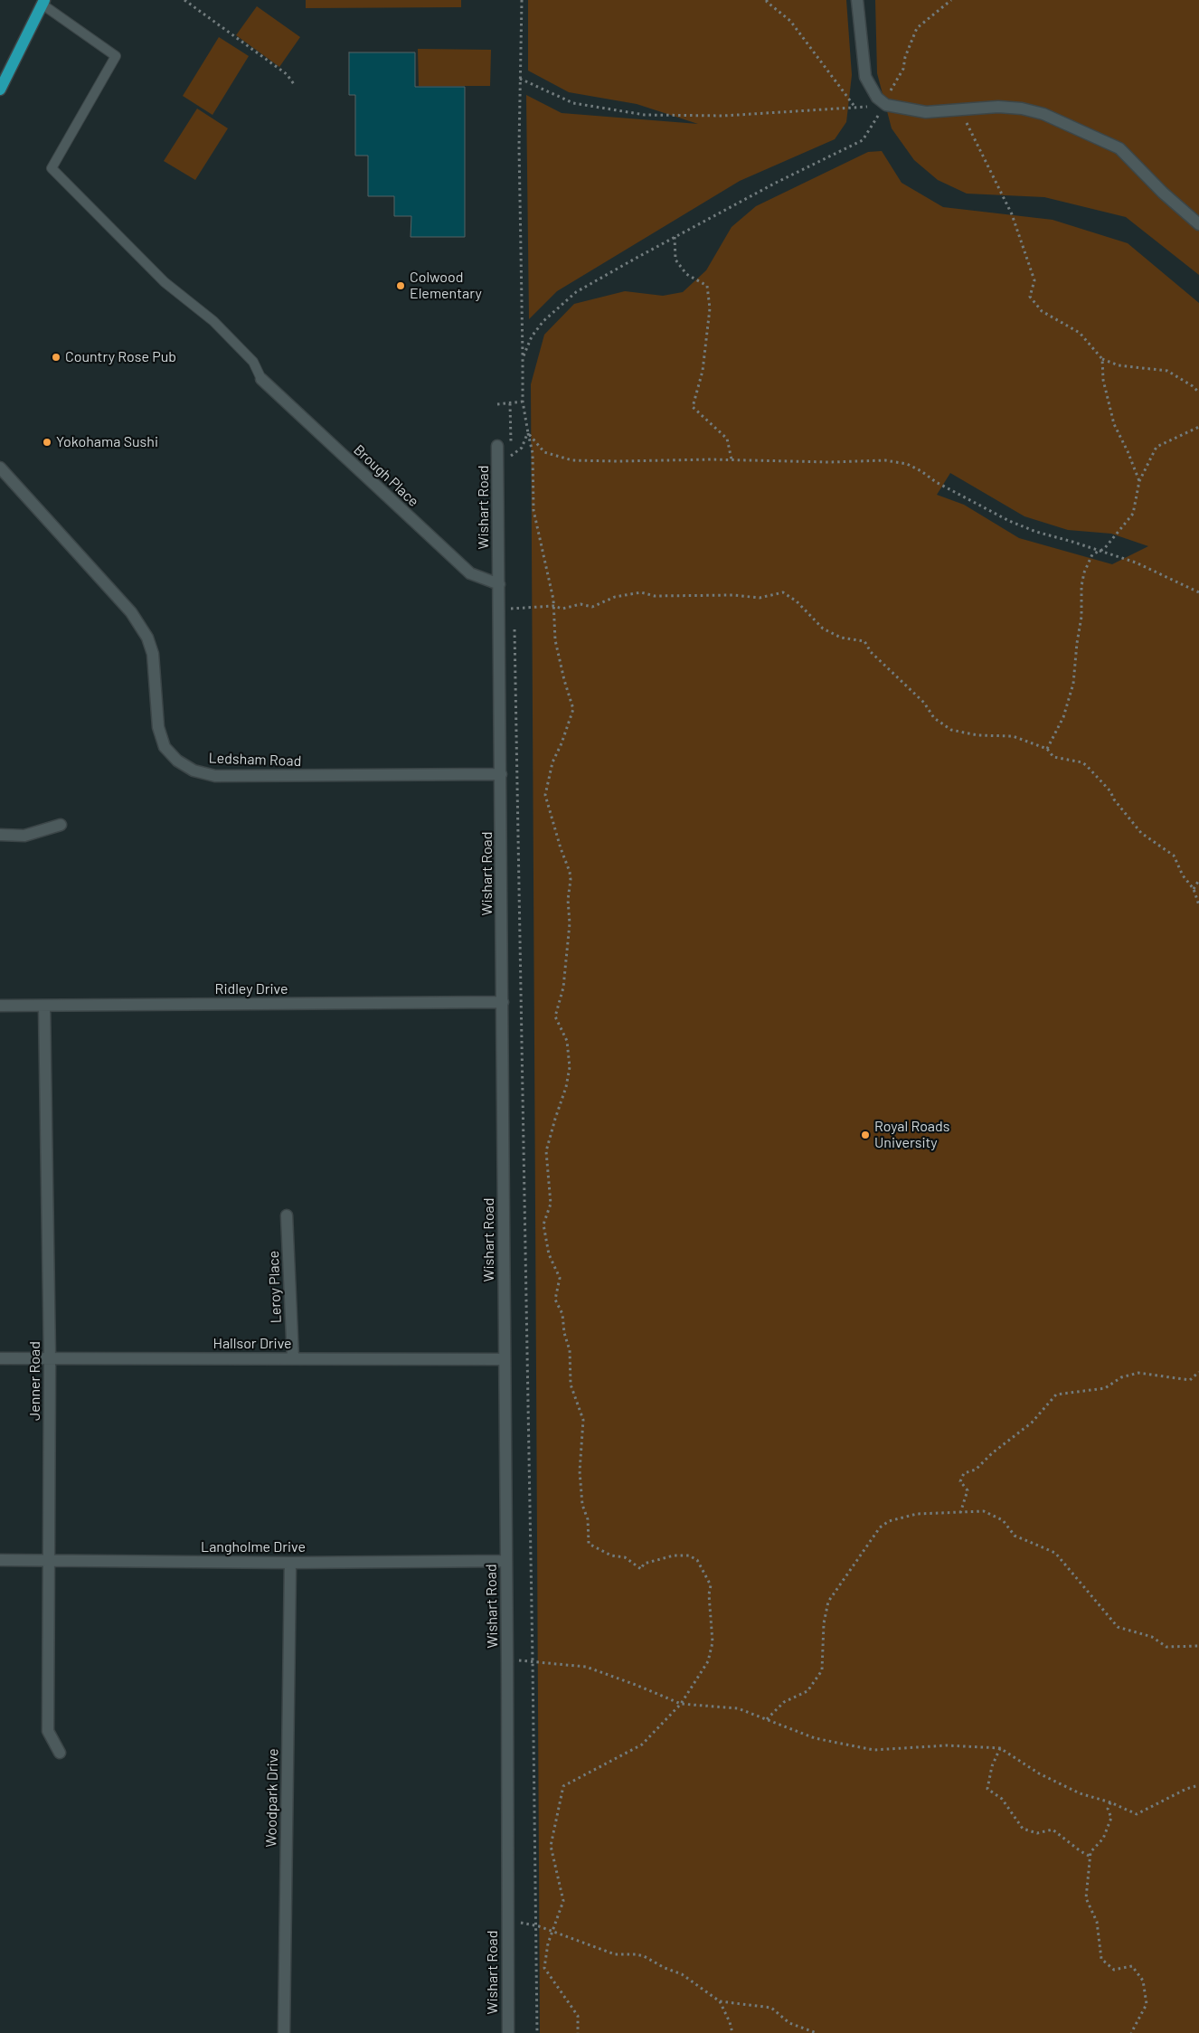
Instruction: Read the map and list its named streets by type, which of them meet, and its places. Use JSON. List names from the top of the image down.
{
  "streets": {
    "street": [
      "Brough Place",
      "Wishart Road",
      "Ledsham Road",
      "Ridley Drive",
      "Leroy Place",
      "Hallsor Drive",
      "Jenner Road",
      "Langholme Drive",
      "Woodpark Drive"
    ]
  },
  "crossings": [
    ["Brough Place", "Wishart Road"],
    ["Wishart Road", "Ledsham Road"],
    ["Wishart Road", "Ridley Drive"],
    ["Wishart Road", "Hallsor Drive"],
    ["Wishart Road", "Langholme Drive"],
    ["Ridley Drive", "Jenner Road"],
    ["Leroy Place", "Hallsor Drive"],
    ["Hallsor Drive", "Jenner Road"],
    ["Jenner Road", "Langholme Drive"],
    ["Langholme Drive", "Woodpark Drive"]
  ],
  "places": [
    "Colwood Elementary",
    "Country Rose Pub",
    "Yokohama Sushi",
    "Royal Roads University"
  ]
}
